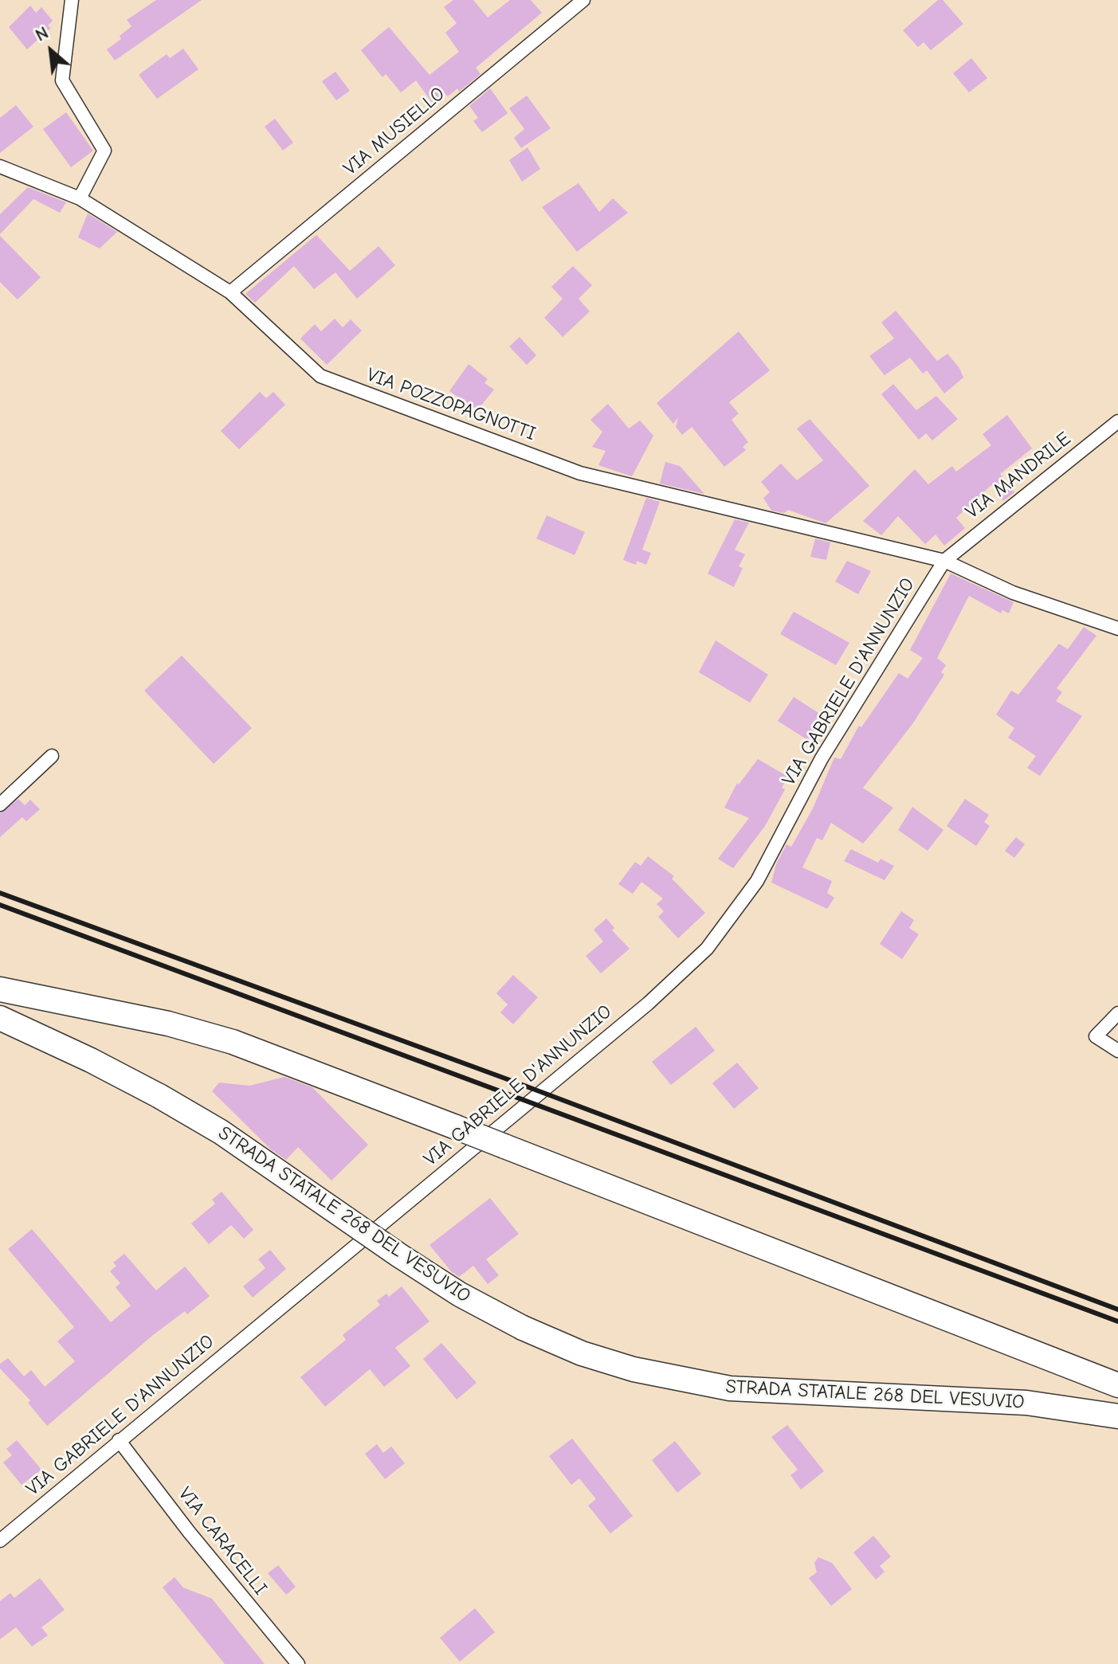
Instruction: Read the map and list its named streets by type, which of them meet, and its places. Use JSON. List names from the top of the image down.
{
  "streets": {
    "highway": ["STRADA STATALE 268 DEL VESUVIO"],
    "street": [
      "VIA MUSIELLO",
      "VIA POZZOPAGNOTTI",
      "VIA MANDRILE",
      "VIA GABRIELE D'ANNUNZIO",
      "VIA CARACELLI"
    ]
  },
  "crossings": [
    ["VIA MUSIELLO", "VIA POZZOPAGNOTTI"],
    ["VIA POZZOPAGNOTTI", "VIA MANDRILE"],
    ["VIA POZZOPAGNOTTI", "VIA GABRIELE D'ANNUNZIO"],
    ["VIA MANDRILE", "VIA GABRIELE D'ANNUNZIO"],
    ["VIA GABRIELE D'ANNUNZIO", "VIA CARACELLI"]
  ],
  "north": "top left"
}
